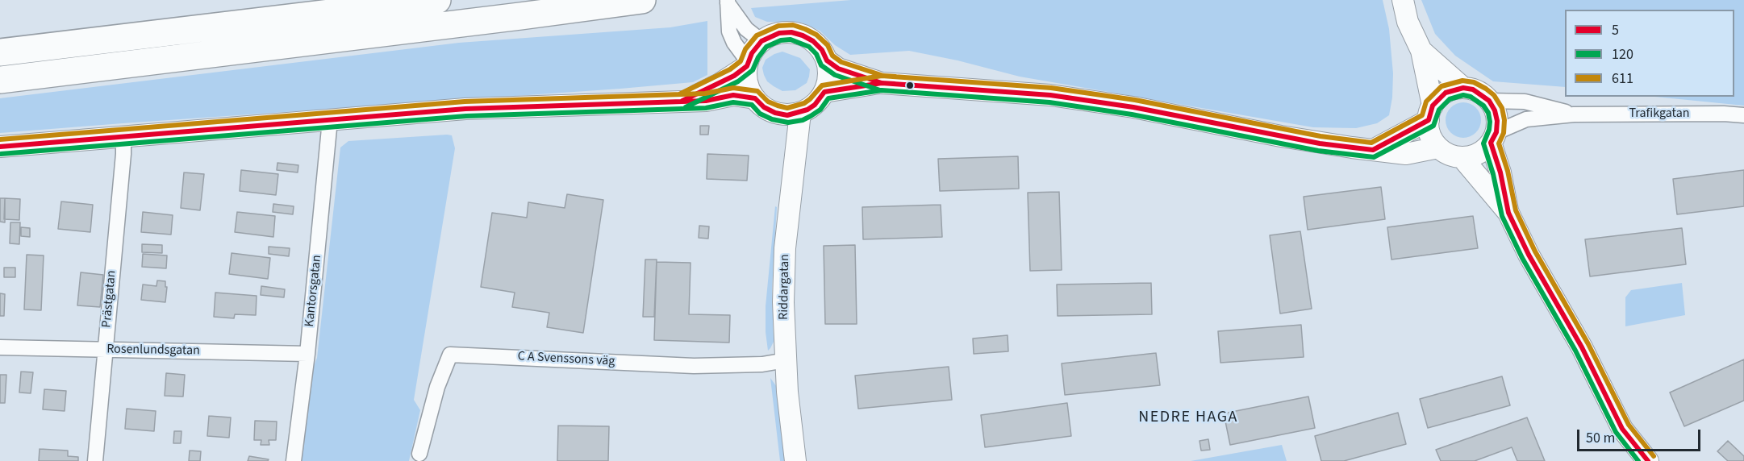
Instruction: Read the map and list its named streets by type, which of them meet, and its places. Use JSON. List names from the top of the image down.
{
  "streets": {
    "main road": ["Riddargatan"],
    "street": [
      "Trafikgatan",
      "Kantorsgatan",
      "Prästgatan",
      "Rosenlundsgatan",
      "C A Svenssons väg"
    ]
  },
  "crossings": [
    ["Riddargatan", "C A Svenssons väg"],
    ["Kantorsgatan", "Rosenlundsgatan"],
    ["Prästgatan", "Rosenlundsgatan"]
  ],
  "districts": ["NEDRE HAGA"],
  "lines": ["transit line 611", "transit line 5", "transit line 120"],
  "legend": ["5", "120", "611"],
  "scale_bar": "50 m"
}
